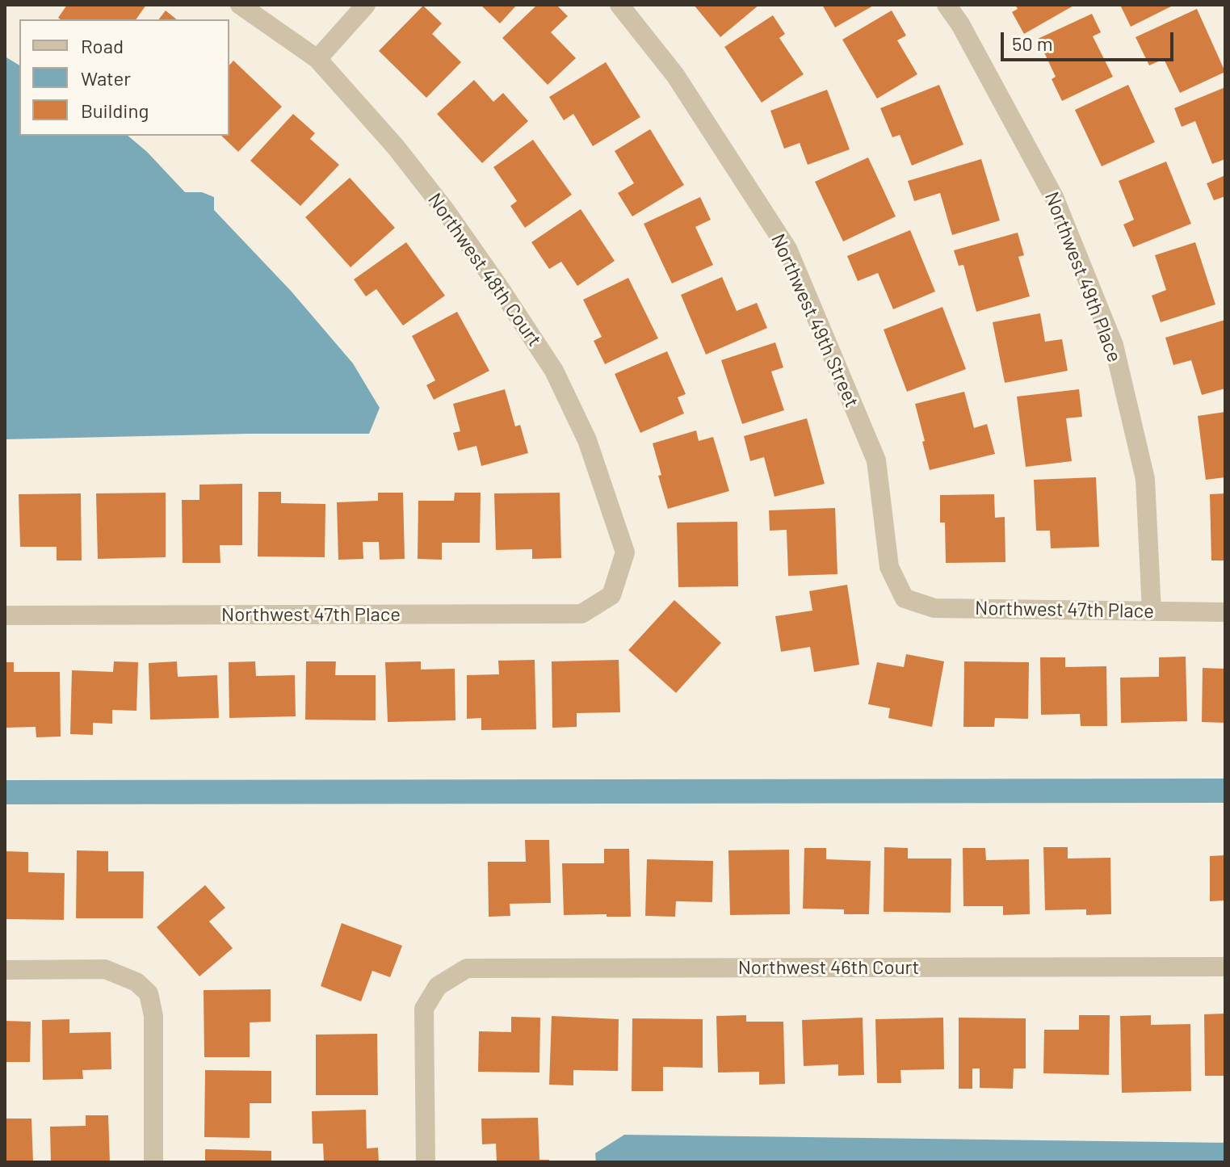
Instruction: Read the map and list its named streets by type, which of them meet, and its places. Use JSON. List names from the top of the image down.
{
  "streets": {
    "street": [
      "Northwest 48th Court",
      "Northwest 49th Place",
      "Northwest 49th Street",
      "Northwest 47th Place",
      "Northwest 46th Court"
    ]
  },
  "crossings": [
    ["Northwest 48th Court", "Northwest 47th Place"],
    ["Northwest 49th Place", "Northwest 47th Place"],
    ["Northwest 49th Street", "Northwest 47th Place"]
  ],
  "legend": ["Road", "Water", "Building"],
  "scale_bar": "50 m"
}
